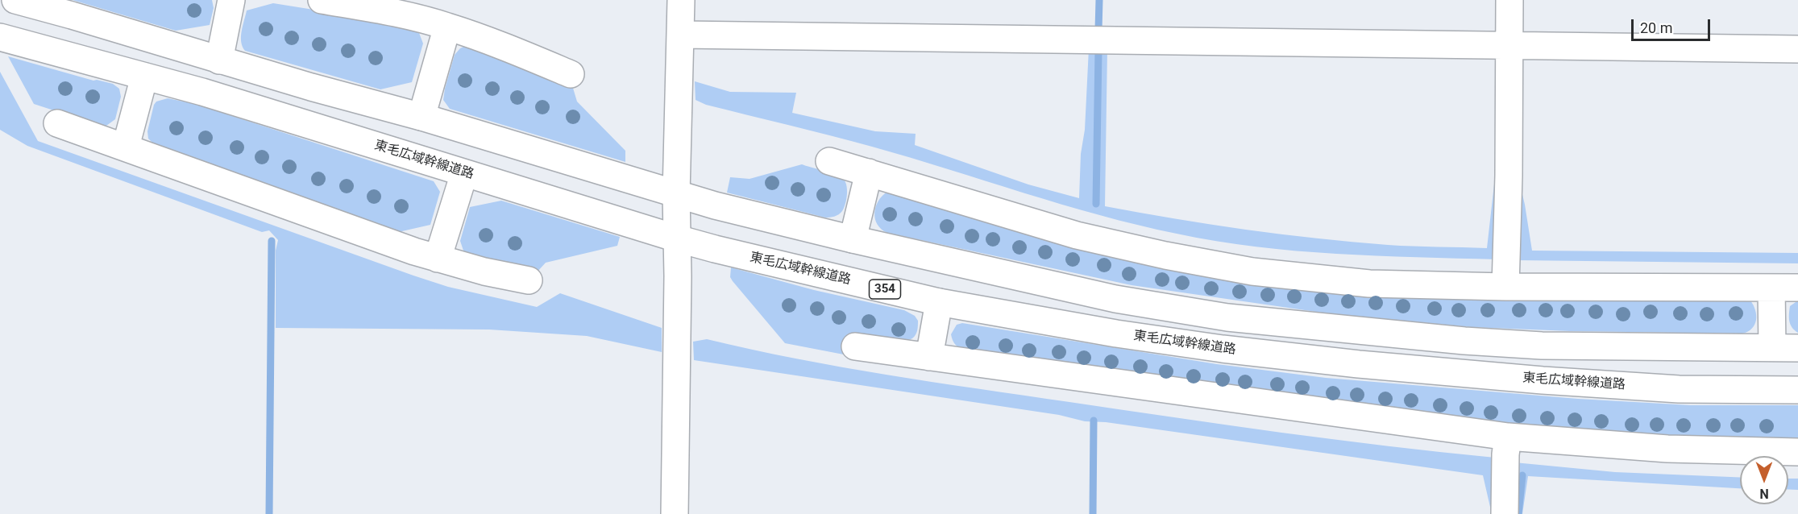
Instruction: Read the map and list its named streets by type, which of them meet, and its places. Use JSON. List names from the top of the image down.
{
  "streets": {
    "main road": ["東毛広域幹線道路", "354"]
  },
  "scale_bar": "20 m",
  "north": "bottom"
}
